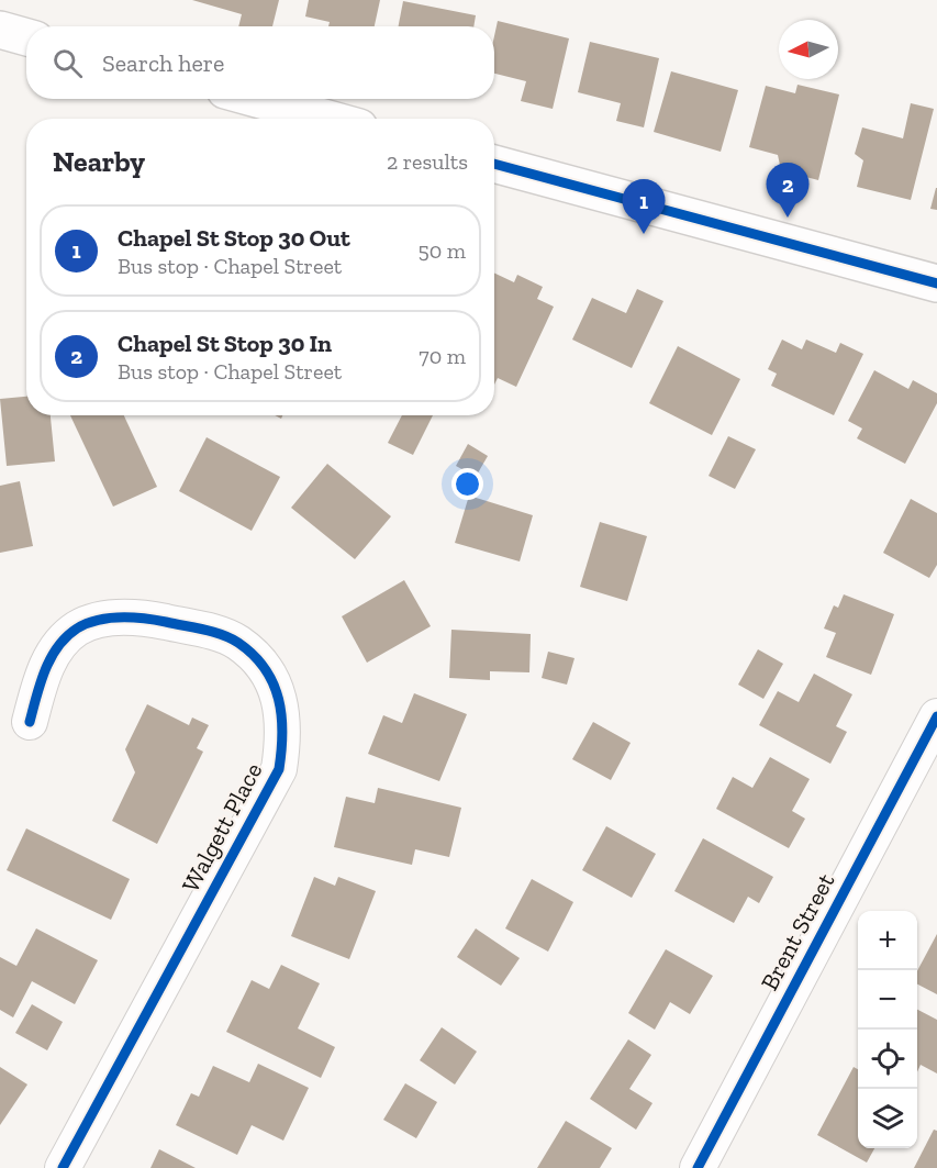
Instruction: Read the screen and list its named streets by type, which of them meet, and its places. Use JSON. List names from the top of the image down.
{
  "streets": {
    "street": ["Walgett Place", "Brent Street"]
  },
  "north": "left",
  "page": {
    "search": "Search here",
    "heading": ["Nearby", "2 results"],
    "pins": ["2", "1"],
    "list": [
      {
        "mark": "1",
        "name": "Chapel St Stop 30 Out",
        "note": "Bus stop · Chapel Street",
        "value": "50 m"
      },
      {
        "mark": "2",
        "name": "Chapel St Stop 30 In",
        "note": "Bus stop · Chapel Street",
        "value": "70 m"
      }
    ],
    "map_buttons": ["+", "−"]
  }
}
